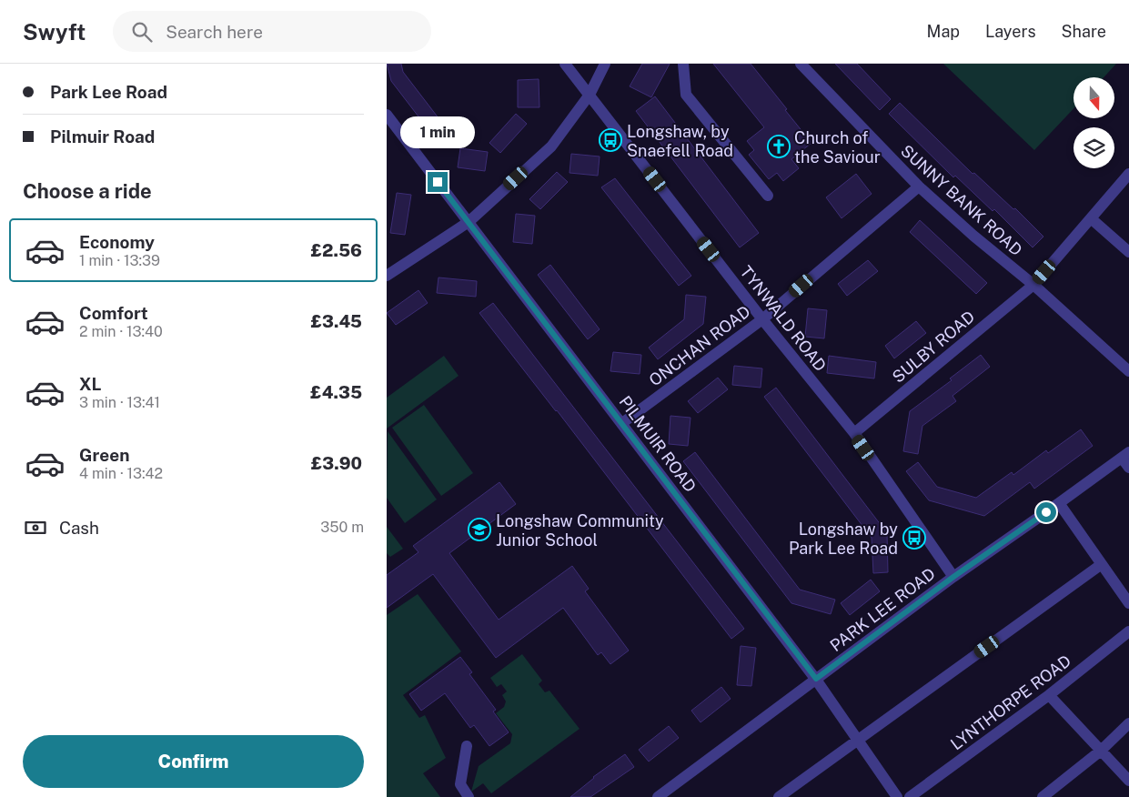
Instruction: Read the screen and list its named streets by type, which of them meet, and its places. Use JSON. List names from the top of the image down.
{
  "streets": {
    "street": [
      "SUNNY BANK ROAD",
      "TYNWALD ROAD",
      "ONCHAN ROAD",
      "SULBY ROAD",
      "PILMUIR ROAD",
      "PARK LEE ROAD",
      "LYNTHORPE ROAD"
    ]
  },
  "crossings": [
    ["SUNNY BANK ROAD", "ONCHAN ROAD"],
    ["SUNNY BANK ROAD", "SULBY ROAD"],
    ["TYNWALD ROAD", "ONCHAN ROAD"],
    ["TYNWALD ROAD", "SULBY ROAD"],
    ["TYNWALD ROAD", "PARK LEE ROAD"],
    ["ONCHAN ROAD", "PILMUIR ROAD"],
    ["PILMUIR ROAD", "PARK LEE ROAD"]
  ],
  "places": {
    "bus stop": ["Longshaw, by Snaefell Road", "Longshaw by Park Lee Road"],
    "church": ["Church of the Saviour"],
    "school or university": ["Longshaw Community Junior School"]
  },
  "north": "bottom",
  "page": {
    "header": "Swyft",
    "search": "Search here",
    "nav": ["Map", "Layers", "Share"],
    "banner": ["Park Lee Road", "Pilmuir Road"],
    "bubble": "1 min",
    "heading": "Choose a ride",
    "list": [
      {
        "name": "Economy",
        "note": "1 min · 13:39",
        "value": "£2.56"
      },
      {
        "name": "Comfort",
        "note": "2 min · 13:40",
        "value": "£3.45"
      },
      {
        "name": "XL",
        "note": "3 min · 13:41",
        "value": "£4.35"
      },
      {
        "name": "Green",
        "note": "4 min · 13:42",
        "value": "£3.90"
      }
    ],
    "pay": ["Cash", "350 m"],
    "buttons": "Confirm"
  }
}
